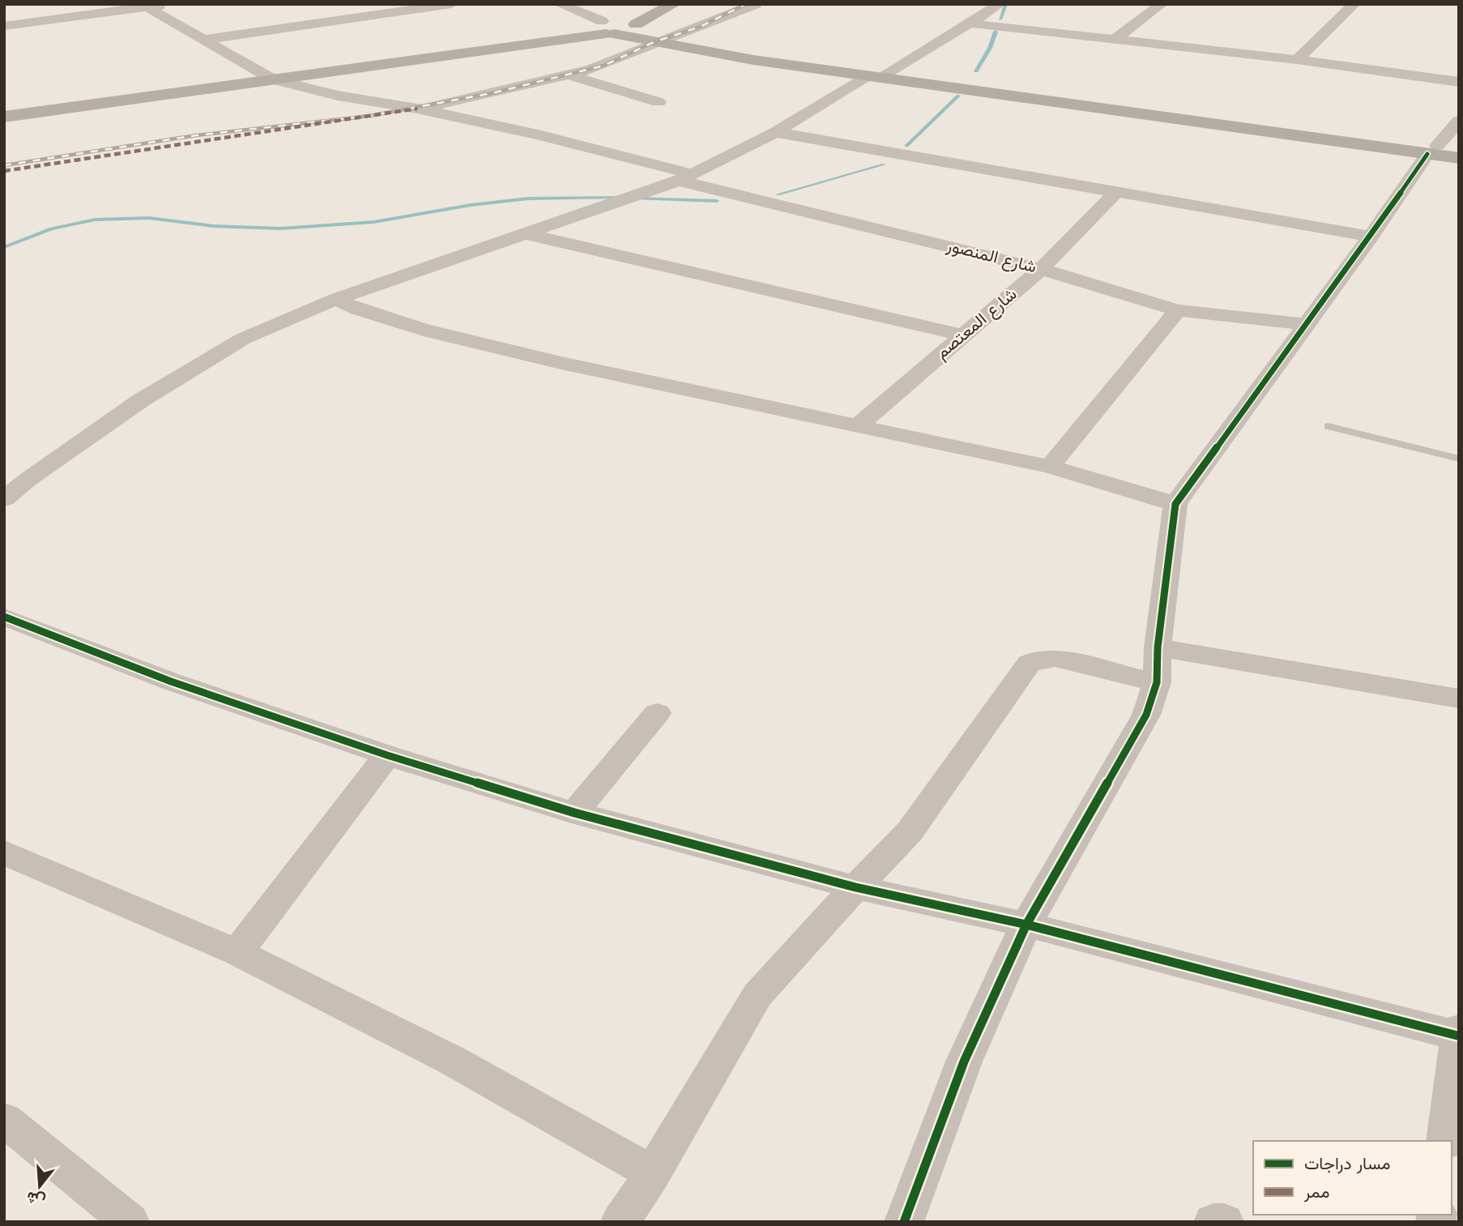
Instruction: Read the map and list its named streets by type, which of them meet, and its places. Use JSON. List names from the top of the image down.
{
  "streets": {
    "street": ["شارع المنصور", "شارع المعتصم"]
  },
  "crossings": [
    ["شارع المنصور", "شارع المعتصم"]
  ],
  "legend": ["مسار دراجات", "ممر"],
  "north": "bottom"
}
